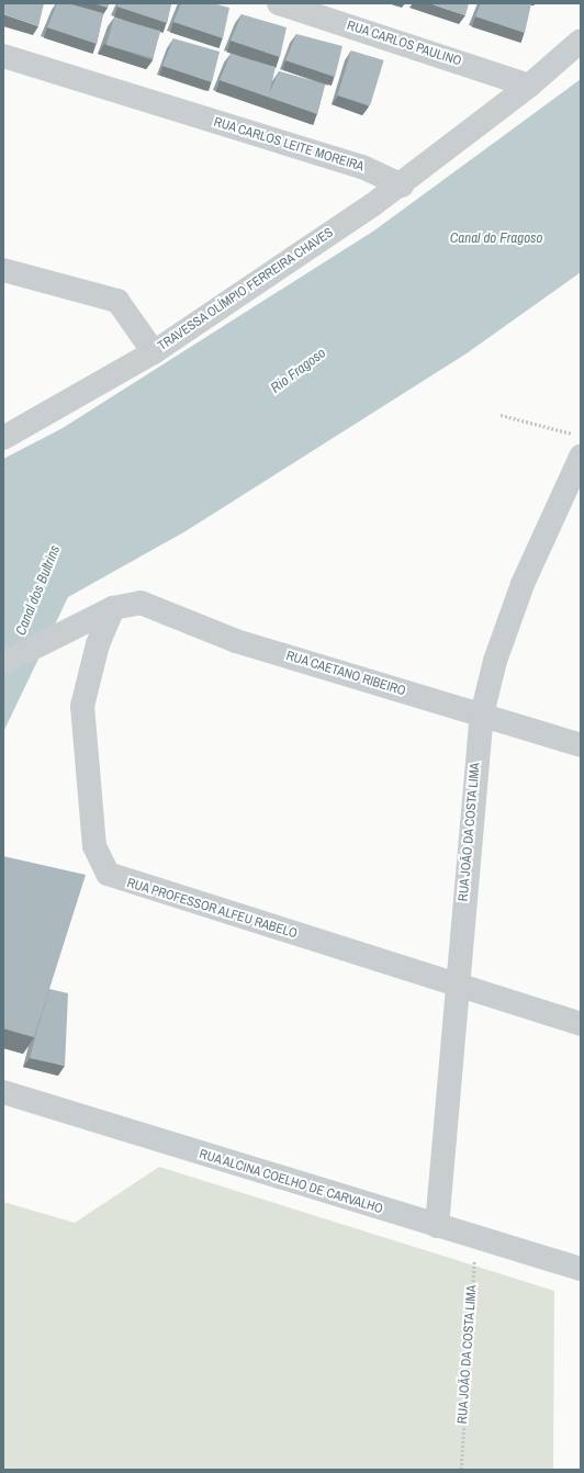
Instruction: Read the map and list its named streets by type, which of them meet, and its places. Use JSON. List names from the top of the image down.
{
  "streets": {
    "street": [
      "RUA CARLOS PAULINO",
      "RUA CARLOS LEITE MOREIRA",
      "TRAVESSA OLÍMPIO FERREIRA CHAVES",
      "RUA CAETANO RIBEIRO",
      "RUA JOÃO DA COSTA LIMA",
      "RUA PROFESSOR ALFEU RABELO",
      "RUA ALCINA COELHO DE CARVALHO"
    ]
  },
  "crossings": [
    ["RUA CARLOS LEITE MOREIRA", "TRAVESSA OLÍMPIO FERREIRA CHAVES"],
    ["RUA CAETANO RIBEIRO", "RUA JOÃO DA COSTA LIMA"],
    ["RUA CAETANO RIBEIRO", "RUA PROFESSOR ALFEU RABELO"],
    ["RUA JOÃO DA COSTA LIMA", "RUA PROFESSOR ALFEU RABELO"],
    ["RUA JOÃO DA COSTA LIMA", "RUA ALCINA COELHO DE CARVALHO"]
  ],
  "water": ["Canal do Fragoso", "Rio Fragoso", "Canal dos Bultrins"]
}
